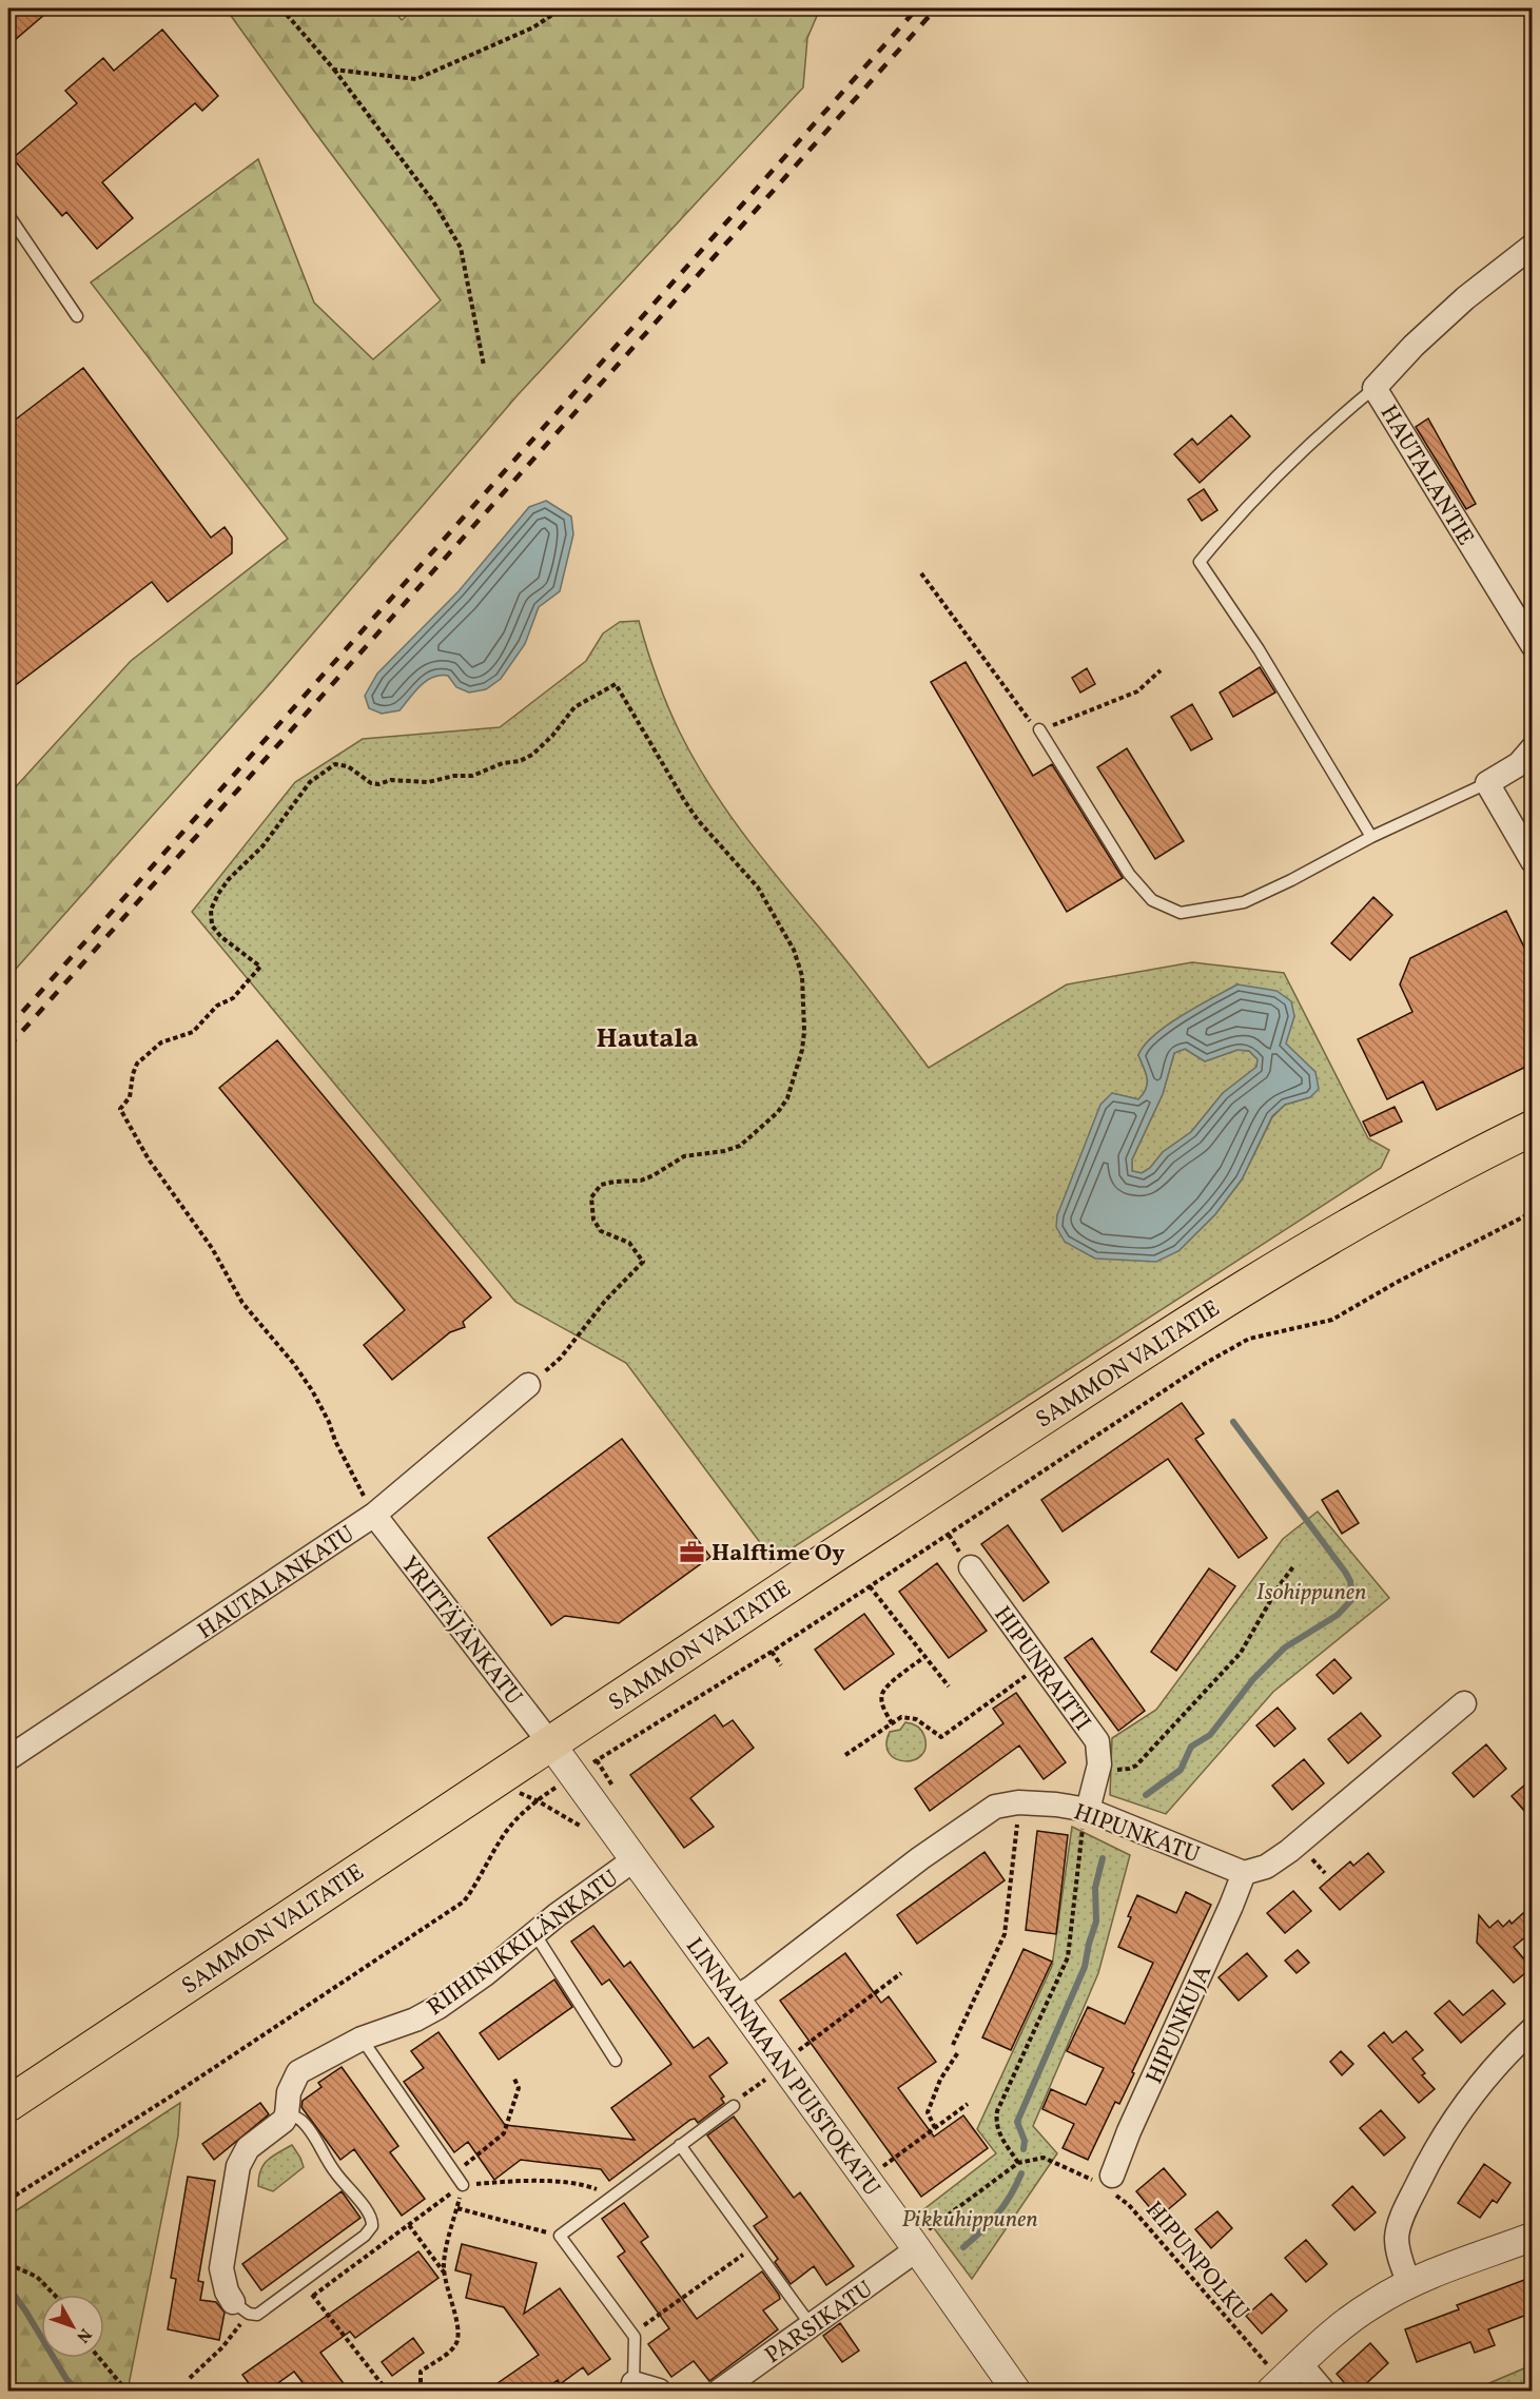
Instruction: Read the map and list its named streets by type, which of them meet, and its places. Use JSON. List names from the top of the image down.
{
  "streets": {
    "main road": ["SAMMON VALTATIE"],
    "street": [
      "HAUTALANTIE",
      "HAUTALANKATU",
      "YRITTÄJÄNKATU",
      "HIPUNRAITTI",
      "HIPUNKATU",
      "RIIHINIKKILÄNKATU",
      "HIPUNKUJA",
      "LINNAINMAAN PUISTOKATU",
      "PARSIKATU"
    ],
    "path": ["HIPUNPOLKU"]
  },
  "crossings": [
    ["SAMMON VALTATIE", "YRITTÄJÄNKATU"],
    ["SAMMON VALTATIE", "LINNAINMAAN PUISTOKATU"],
    ["HAUTALANKATU", "YRITTÄJÄNKATU"],
    ["YRITTÄJÄNKATU", "LINNAINMAAN PUISTOKATU"],
    ["HIPUNRAITTI", "HIPUNKATU"],
    ["HIPUNKATU", "HIPUNKUJA"],
    ["HIPUNKATU", "LINNAINMAAN PUISTOKATU"],
    ["RIIHINIKKILÄNKATU", "LINNAINMAAN PUISTOKATU"],
    ["HIPUNKUJA", "HIPUNPOLKU"],
    ["LINNAINMAAN PUISTOKATU", "PARSIKATU"]
  ],
  "districts": ["Hautala"],
  "parks": ["Isohippunen", "Pikkuhippunen"],
  "places": {
    "office": ["Halftime Oy"]
  },
  "north": "bottom right"
}
